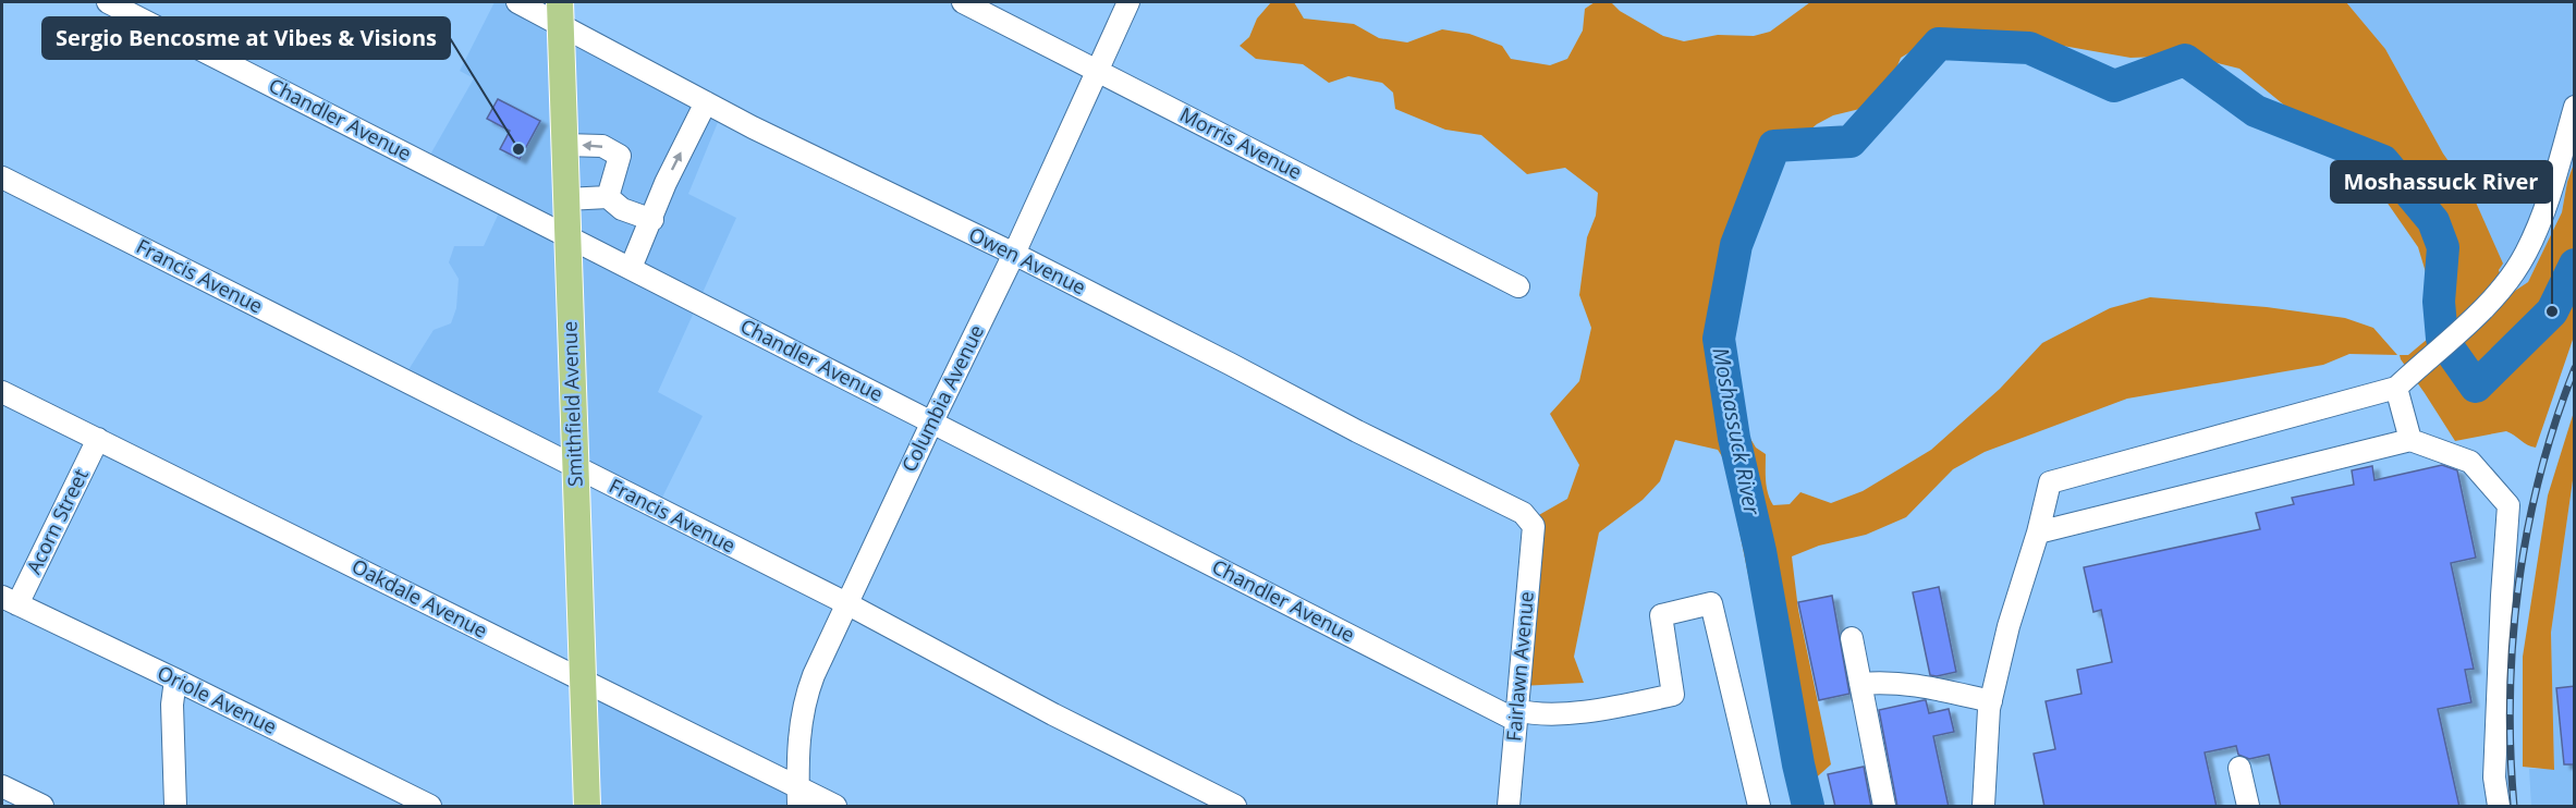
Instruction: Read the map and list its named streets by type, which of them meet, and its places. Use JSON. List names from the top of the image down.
{
  "streets": {
    "main road": ["Smithfield Avenue"],
    "street": [
      "Chandler Avenue",
      "Morris Avenue",
      "Owen Avenue",
      "Francis Avenue",
      "Columbia Avenue",
      "Acorn Street",
      "Oakdale Avenue",
      "Fairlawn Avenue",
      "Oriole Avenue"
    ]
  },
  "crossings": [
    ["Chandler Avenue", "Columbia Avenue"],
    ["Chandler Avenue", "Smithfield Avenue"],
    ["Chandler Avenue", "Fairlawn Avenue"],
    ["Morris Avenue", "Columbia Avenue"],
    ["Owen Avenue", "Columbia Avenue"],
    ["Owen Avenue", "Smithfield Avenue"],
    ["Owen Avenue", "Fairlawn Avenue"],
    ["Francis Avenue", "Columbia Avenue"],
    ["Francis Avenue", "Smithfield Avenue"],
    ["Columbia Avenue", "Oakdale Avenue"],
    ["Smithfield Avenue", "Oakdale Avenue"],
    ["Acorn Street", "Oakdale Avenue"],
    ["Acorn Street", "Oriole Avenue"]
  ],
  "water": ["Moshassuck River"],
  "places": ["Sergio Bencosme at Vibes & Visions", "Moshassuck River"]
}
